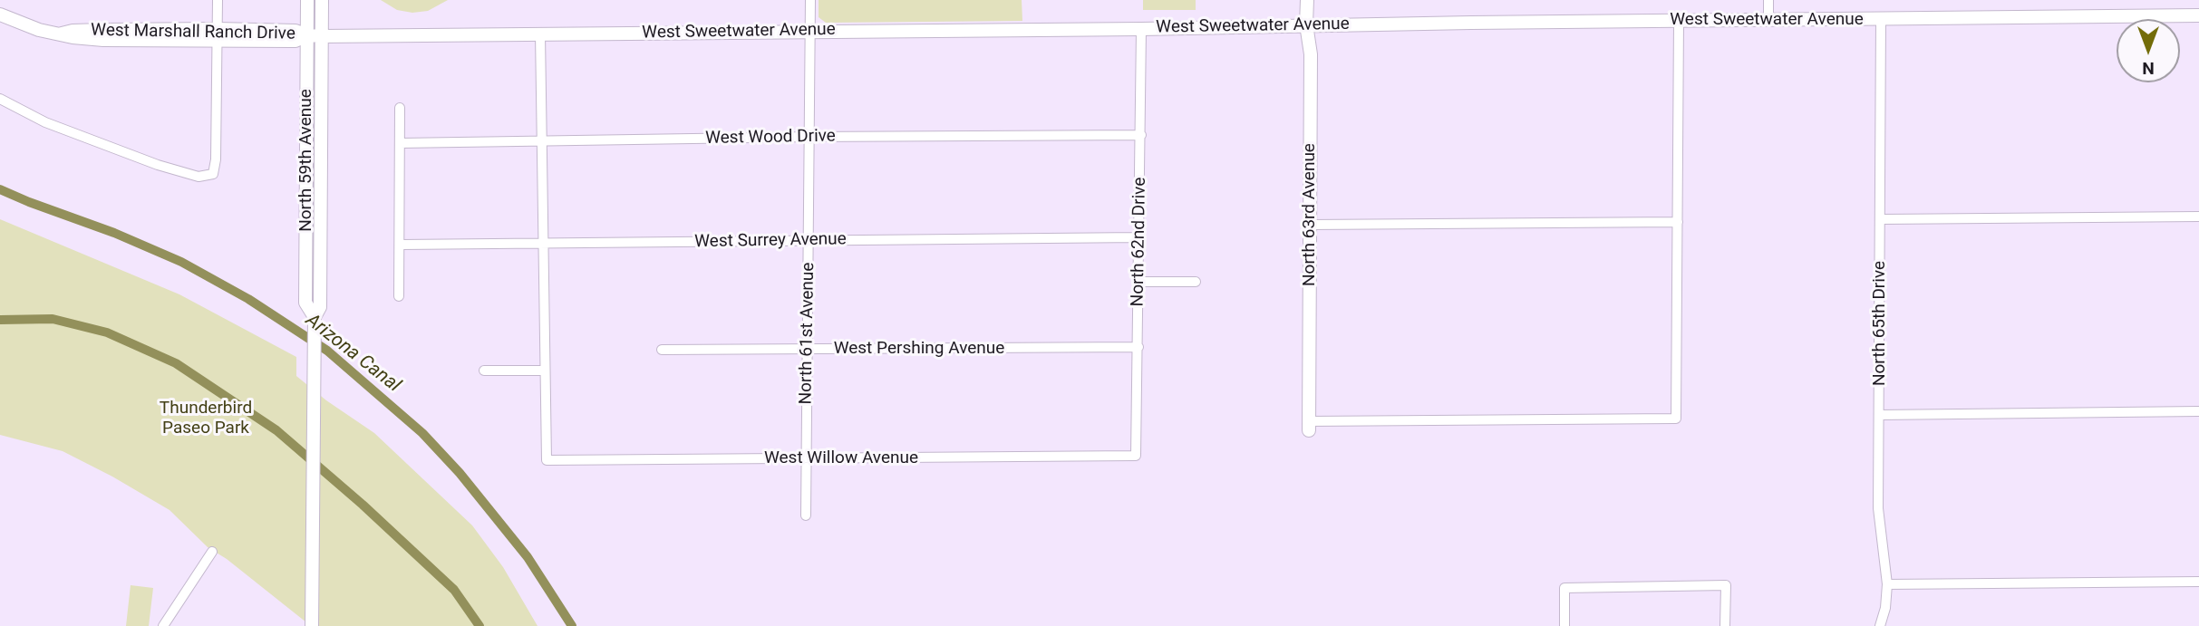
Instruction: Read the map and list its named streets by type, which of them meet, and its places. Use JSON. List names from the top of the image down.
{
  "streets": {
    "street": [
      "West Sweetwater Avenue",
      "West Marshall Ranch Drive",
      "West Wood Drive",
      "North 59th Avenue",
      "North 63rd Avenue",
      "West Surrey Avenue",
      "North 62nd Drive",
      "North 65th Drive",
      "North 61st Avenue",
      "West Pershing Avenue",
      "West Willow Avenue"
    ]
  },
  "crossings": [
    ["West Sweetwater Avenue", "West Marshall Ranch Drive"],
    ["West Sweetwater Avenue", "North 59th Avenue"],
    ["West Sweetwater Avenue", "North 63rd Avenue"],
    ["West Sweetwater Avenue", "North 62nd Drive"],
    ["West Sweetwater Avenue", "North 65th Drive"],
    ["West Sweetwater Avenue", "North 61st Avenue"],
    ["West Marshall Ranch Drive", "North 59th Avenue"],
    ["West Wood Drive", "North 62nd Drive"],
    ["West Wood Drive", "North 61st Avenue"],
    ["West Surrey Avenue", "North 62nd Drive"],
    ["West Surrey Avenue", "North 61st Avenue"],
    ["North 62nd Drive", "West Pershing Avenue"],
    ["North 62nd Drive", "West Willow Avenue"],
    ["North 61st Avenue", "West Pershing Avenue"],
    ["North 61st Avenue", "West Willow Avenue"]
  ],
  "water": ["Arizona Canal"],
  "parks": ["Thunderbird Paseo Park"],
  "north": "bottom"
}
